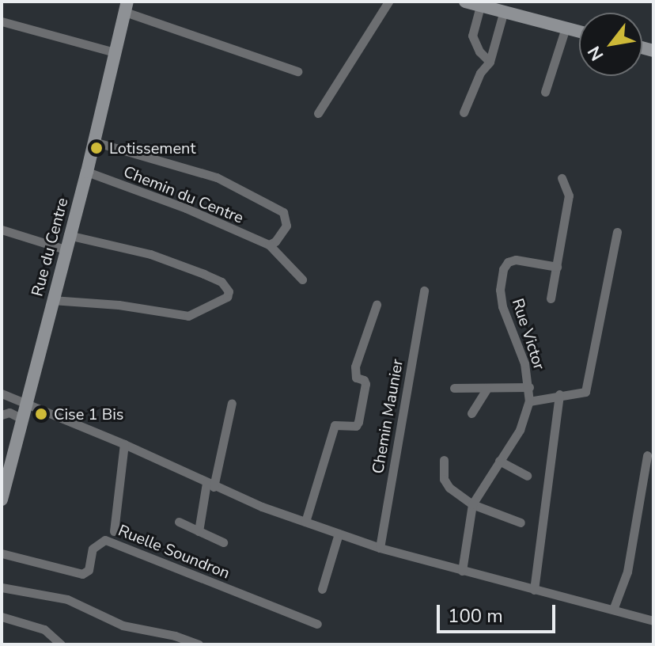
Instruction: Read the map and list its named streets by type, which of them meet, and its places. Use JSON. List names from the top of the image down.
{
  "streets": {
    "street": [
      "Chemin du Centre",
      "Rue du Centre",
      "Rue Victor",
      "Chemin Maunier",
      "Ruelle Soundron"
    ]
  },
  "crossings": [
    ["Chemin du Centre", "Rue du Centre"]
  ],
  "places": ["Lotissement", "Cise 1 Bis"],
  "scale_bar": "100 m",
  "north": "bottom left"
}
